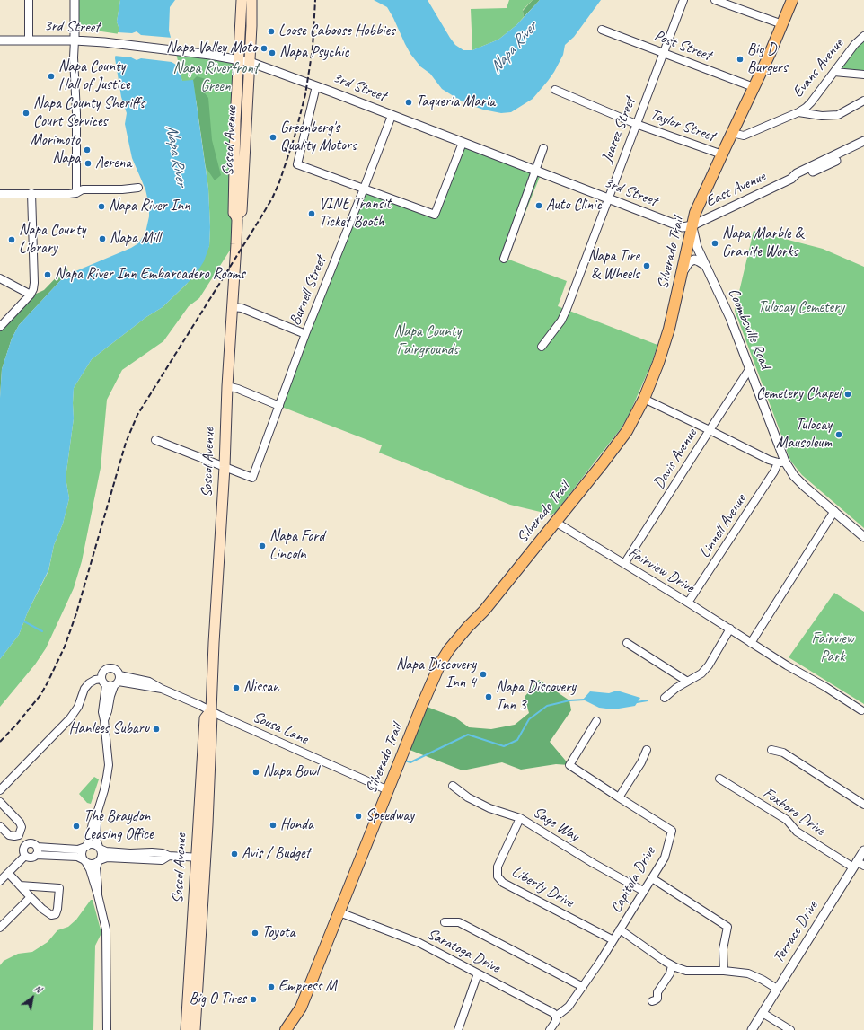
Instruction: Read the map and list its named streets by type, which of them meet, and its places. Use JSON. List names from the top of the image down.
{
  "streets": {
    "main road": ["Soscol Avenue", "Silverado Trail"],
    "street": [
      "3rd Street",
      "Post Street",
      "Evans Avenue",
      "Taylor Street",
      "Juarez Street",
      "East Avenue",
      "Burnell Street",
      "Coombsville Road",
      "Davis Avenue",
      "Linnell Avenue",
      "Fairview Drive",
      "Sousa Lane",
      "Foxboro Drive",
      "Sage Way",
      "Capitola Drive",
      "Liberty Drive",
      "Terrace Drive",
      "Saratoga Drive"
    ]
  },
  "crossings": [
    ["3rd Street", "Juarez Street"],
    ["3rd Street", "Soscol Avenue"],
    ["3rd Street", "East Avenue"],
    ["3rd Street", "Silverado Trail"],
    ["3rd Street", "Burnell Street"],
    ["3rd Street", "Coombsville Road"],
    ["Post Street", "Juarez Street"],
    ["Post Street", "Silverado Trail"],
    ["Evans Avenue", "Silverado Trail"],
    ["Taylor Street", "Juarez Street"],
    ["Taylor Street", "Silverado Trail"],
    ["Soscol Avenue", "Burnell Street"],
    ["Soscol Avenue", "Sousa Lane"],
    ["East Avenue", "Silverado Trail"],
    ["East Avenue", "Coombsville Road"],
    ["Silverado Trail", "Coombsville Road"],
    ["Silverado Trail", "Fairview Drive"],
    ["Silverado Trail", "Sousa Lane"],
    ["Silverado Trail", "Saratoga Drive"],
    ["Coombsville Road", "Davis Avenue"],
    ["Coombsville Road", "Linnell Avenue"],
    ["Davis Avenue", "Fairview Drive"],
    ["Linnell Avenue", "Fairview Drive"],
    ["Foxboro Drive", "Terrace Drive"],
    ["Sage Way", "Capitola Drive"],
    ["Sage Way", "Liberty Drive"],
    ["Capitola Drive", "Liberty Drive"],
    ["Capitola Drive", "Saratoga Drive"]
  ],
  "water": ["Napa River"],
  "parks": [
    "Napa Riverfront Green",
    "Tulocay Cemetery",
    "Napa County Fairgrounds",
    "Fairview Park"
  ],
  "places": [
    "Loose Caboose Hobbies",
    "Napa Valley Moto",
    "Napa Psychic",
    "Big D Burgers",
    "Napa County Hall of Justice",
    "Taqueria Maria",
    "Napa County Sheriffs Court Services",
    "Greenberg's Quality Motors",
    "Morimoto Napa",
    "Aerena",
    "Auto Clinic",
    "Napa River Inn",
    "VINE Transit Ticket Booth",
    "Napa Mill",
    "Napa County Library",
    "Napa Marble & Granite Works",
    "Napa Tire & Wheels",
    "Napa River Inn Embarcadero Rooms",
    "Cemetery Chapel",
    "Tulocay Mausoleum",
    "Napa Ford Lincoln",
    "Napa Discovery Inn 4",
    "Nissan",
    "Napa Discovery Inn 3",
    "Hanlees Subaru",
    "Napa Bowl",
    "Speedway",
    "Honda",
    "The Braydon Leasing Office",
    "Avis / Budget",
    "Toyota",
    "Empress M",
    "Big O Tires"
  ],
  "north": "top right"
}
